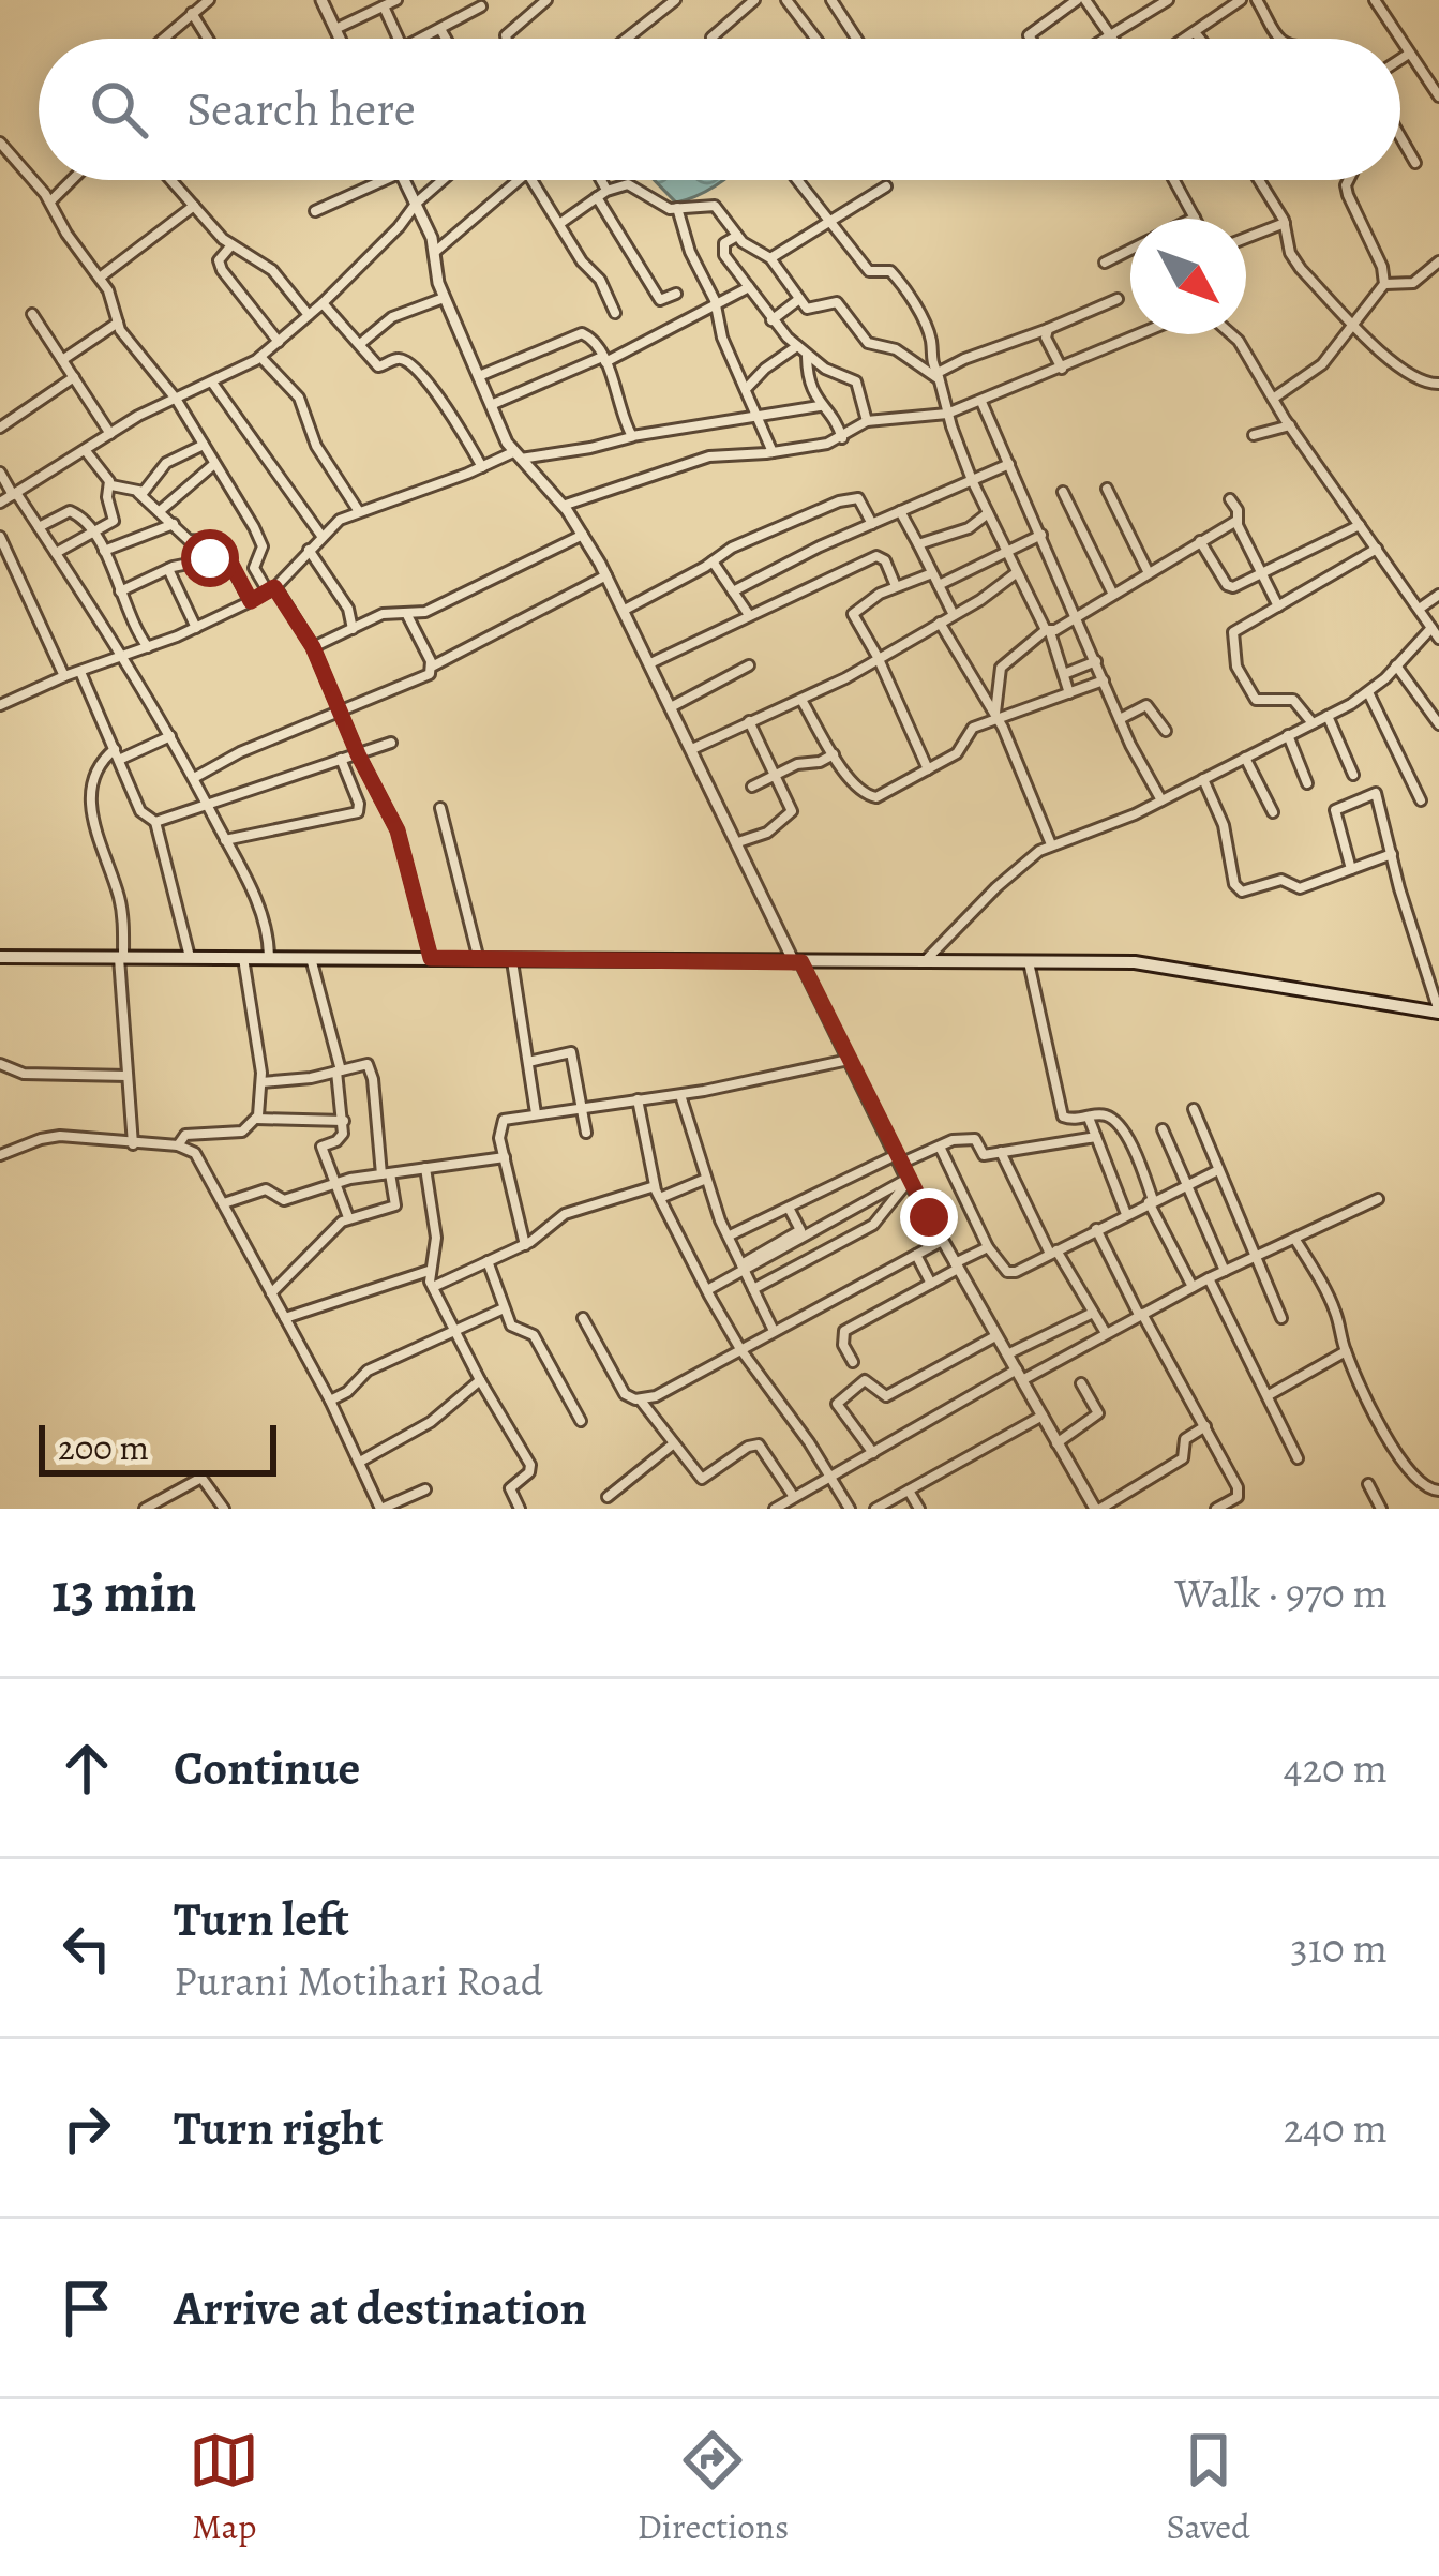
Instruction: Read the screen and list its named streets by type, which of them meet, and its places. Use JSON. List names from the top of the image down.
{
  "scale_bar": "200 m",
  "north": "bottom right",
  "page": {
    "search": "Search here",
    "scale": "200 m",
    "heading": ["13 min", "Walk · 970 m"],
    "list": [
      ["Continue", "420 m"],
      ["Turn left", "Purani Motihari Road", "310 m"],
      ["Turn right", "240 m"],
      "Arrive at destination"
    ],
    "nav": ["Map", "Directions", "Saved"]
  }
}
